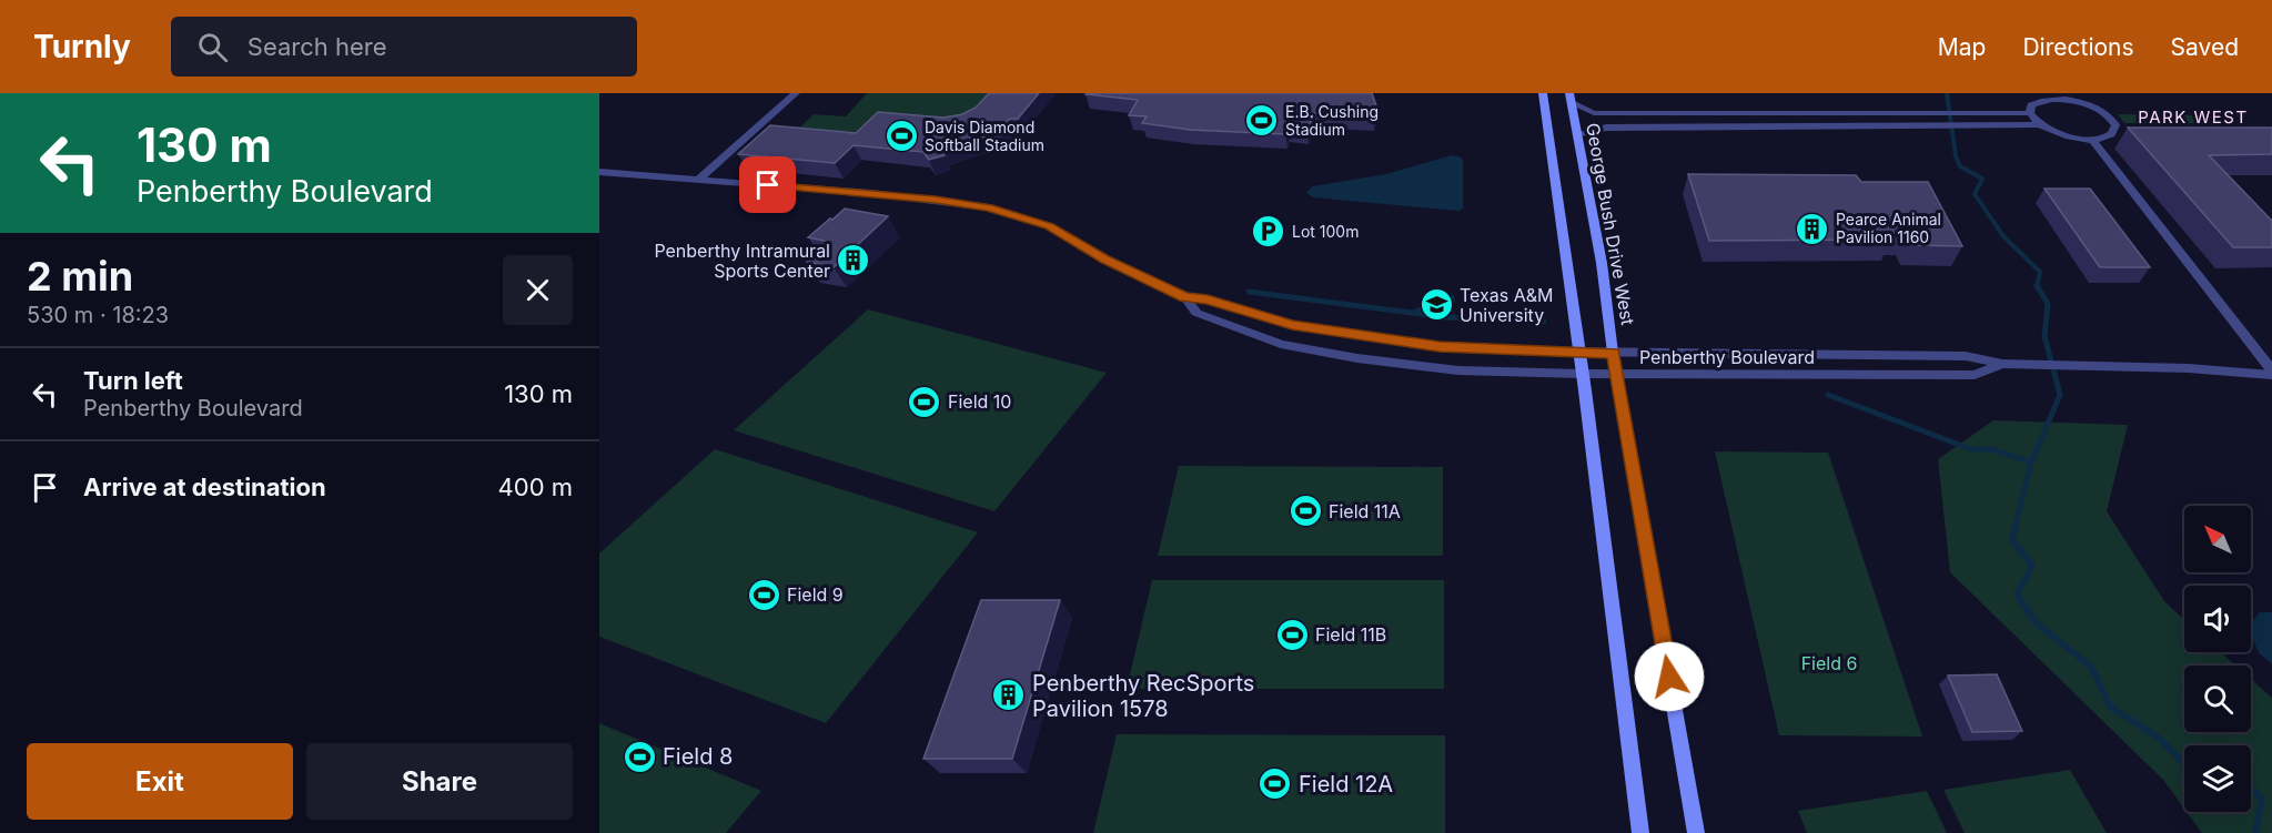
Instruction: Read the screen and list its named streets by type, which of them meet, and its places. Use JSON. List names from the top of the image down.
{
  "streets": {
    "main road": ["George Bush Drive West"],
    "street": ["Penberthy Boulevard"]
  },
  "crossings": [
    ["George Bush Drive West", "Penberthy Boulevard"]
  ],
  "districts": ["PARK WEST"],
  "parks": ["Field 6"],
  "places": {
    "sports": [
      "E.B. Cushing Stadium",
      "Davis Diamond Softball Stadium",
      "Field 10",
      "Field 11A",
      "Field 9",
      "Field 11B",
      "Field 8",
      "Field 12A"
    ],
    "building": ["Pearce Animal Pavilion 1160", "Penberthy Intramural Sports Center", "Penberthy RecSports Pavilion 1578"],
    "parking": ["Lot 100m"],
    "school or university": ["Texas A&M University"]
  },
  "north": "top left",
  "page": {
    "header": "Turnly",
    "search": "Search here",
    "nav": ["Map", "Directions", "Saved"],
    "turn": ["130 m", "Penberthy Boulevard"],
    "heading": ["2 min", "530 m · 18:23"],
    "list": [
      {
        "name": "Turn left",
        "note": "Penberthy Boulevard",
        "value": "130 m"
      },
      {
        "name": "Arrive at destination",
        "value": "400 m"
      }
    ],
    "buttons": ["Exit", "Share"]
  }
}
